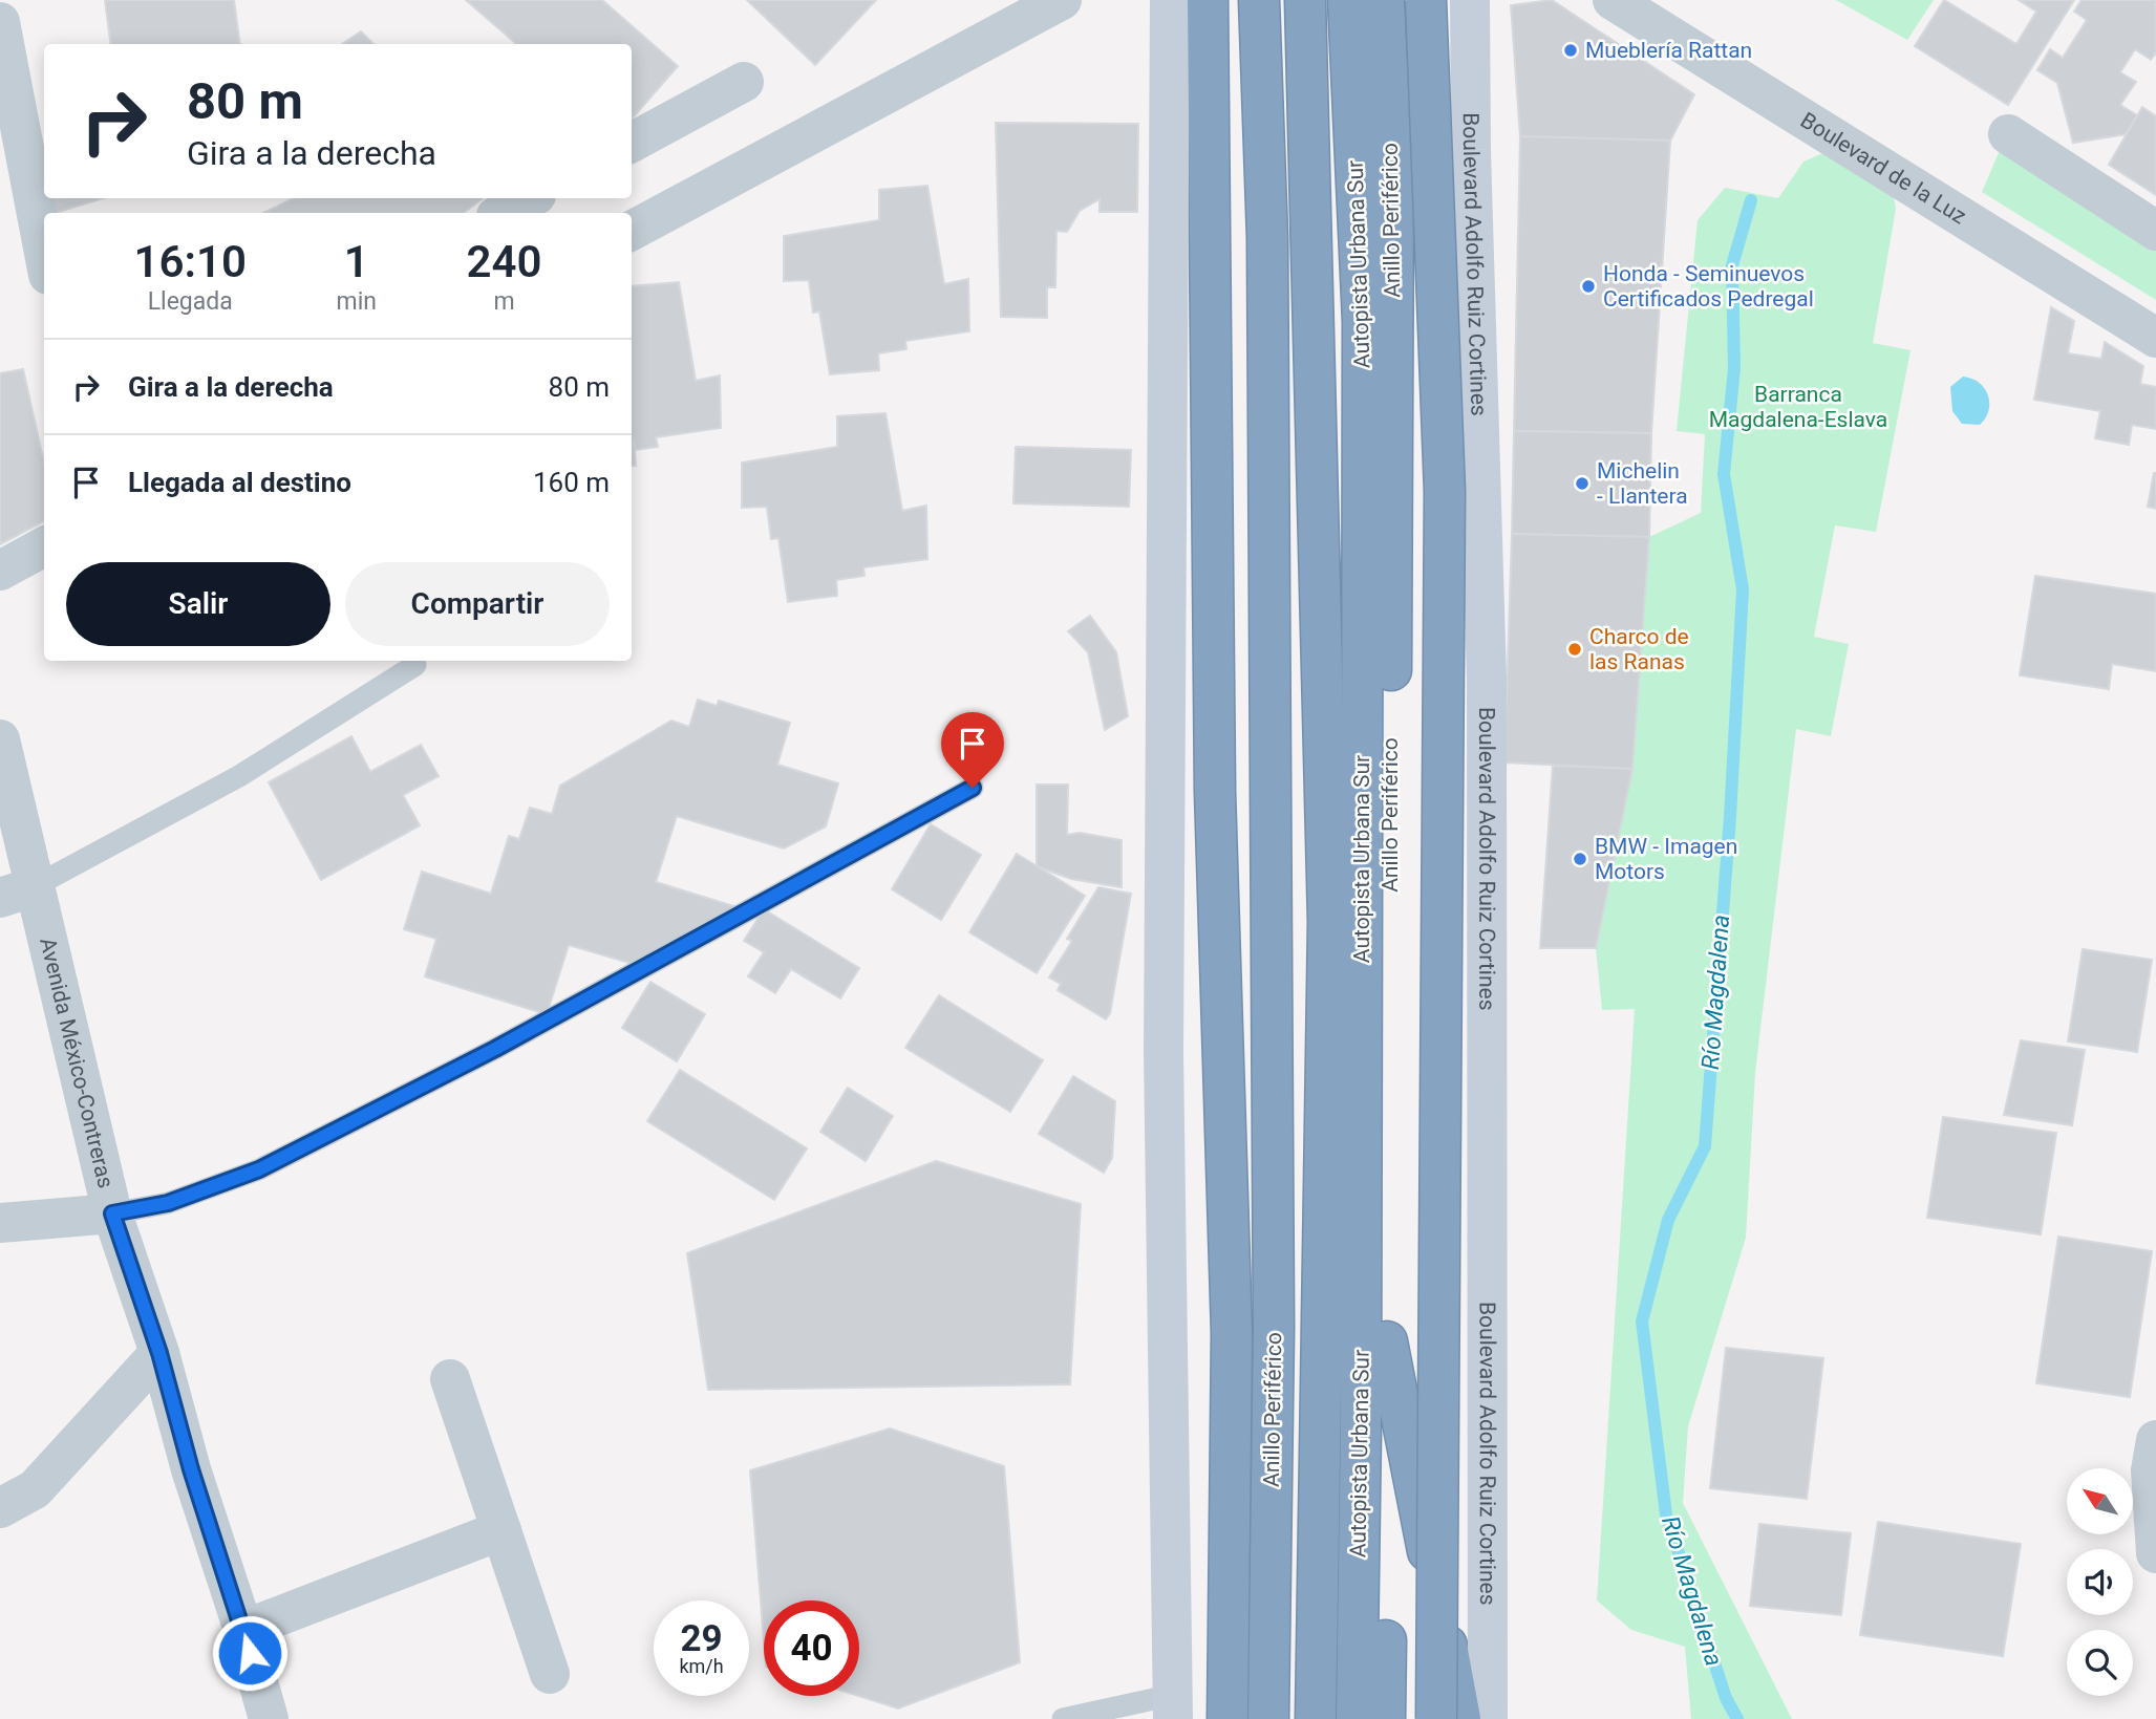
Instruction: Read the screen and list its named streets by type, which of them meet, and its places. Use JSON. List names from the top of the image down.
{
  "streets": {
    "highway": ["Anillo Periférico", "Autopista Urbana Sur"],
    "main road": ["Boulevard Adolfo Ruiz Cortines"],
    "street": ["Boulevard de la Luz", "Avenida México-Contreras"]
  },
  "water": ["Río Magdalena"],
  "parks": ["Barranca Magdalena-Eslava"],
  "places": [
    "Mueblería Rattan",
    "Honda - Seminuevos Certificados Pedregal",
    "Michelin - Llantera",
    "Charco de las Ranas",
    "BMW - Imagen Motors"
  ],
  "north": "top left",
  "page": {
    "turn": ["80 m", "Gira a la derecha"],
    "eta": [
      "16:10",
      "Llegada",
      "1",
      "min",
      "240",
      "m"
    ],
    "list": [
      {
        "name": "Gira a la derecha",
        "value": "80 m"
      },
      {
        "name": "Llegada al destino",
        "value": "160 m"
      }
    ],
    "buttons": ["Salir", "Compartir"],
    "speed": "29 km/h",
    "limit": "40"
  }
}
